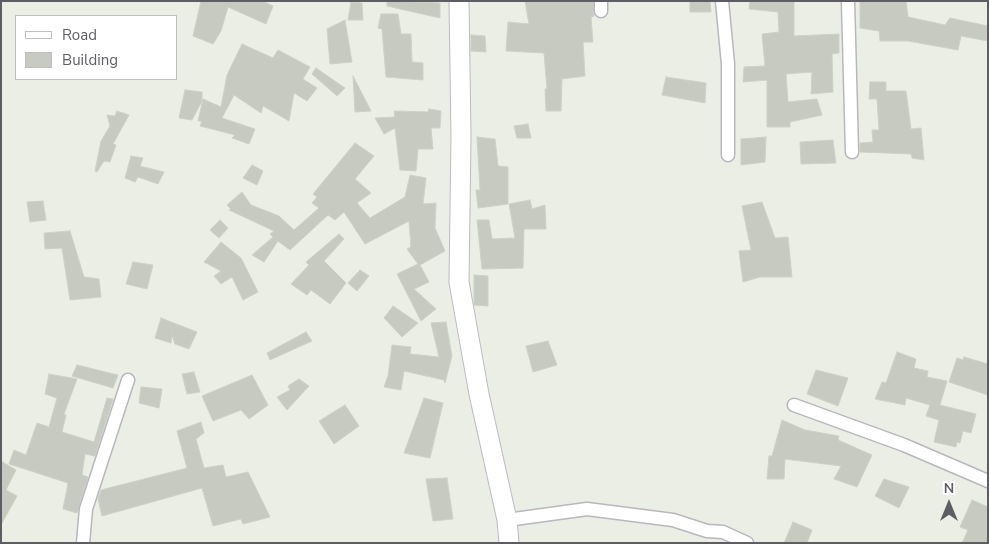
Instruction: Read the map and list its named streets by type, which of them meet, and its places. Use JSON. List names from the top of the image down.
{
  "legend": ["Road", "Building"],
  "north": "top"
}
